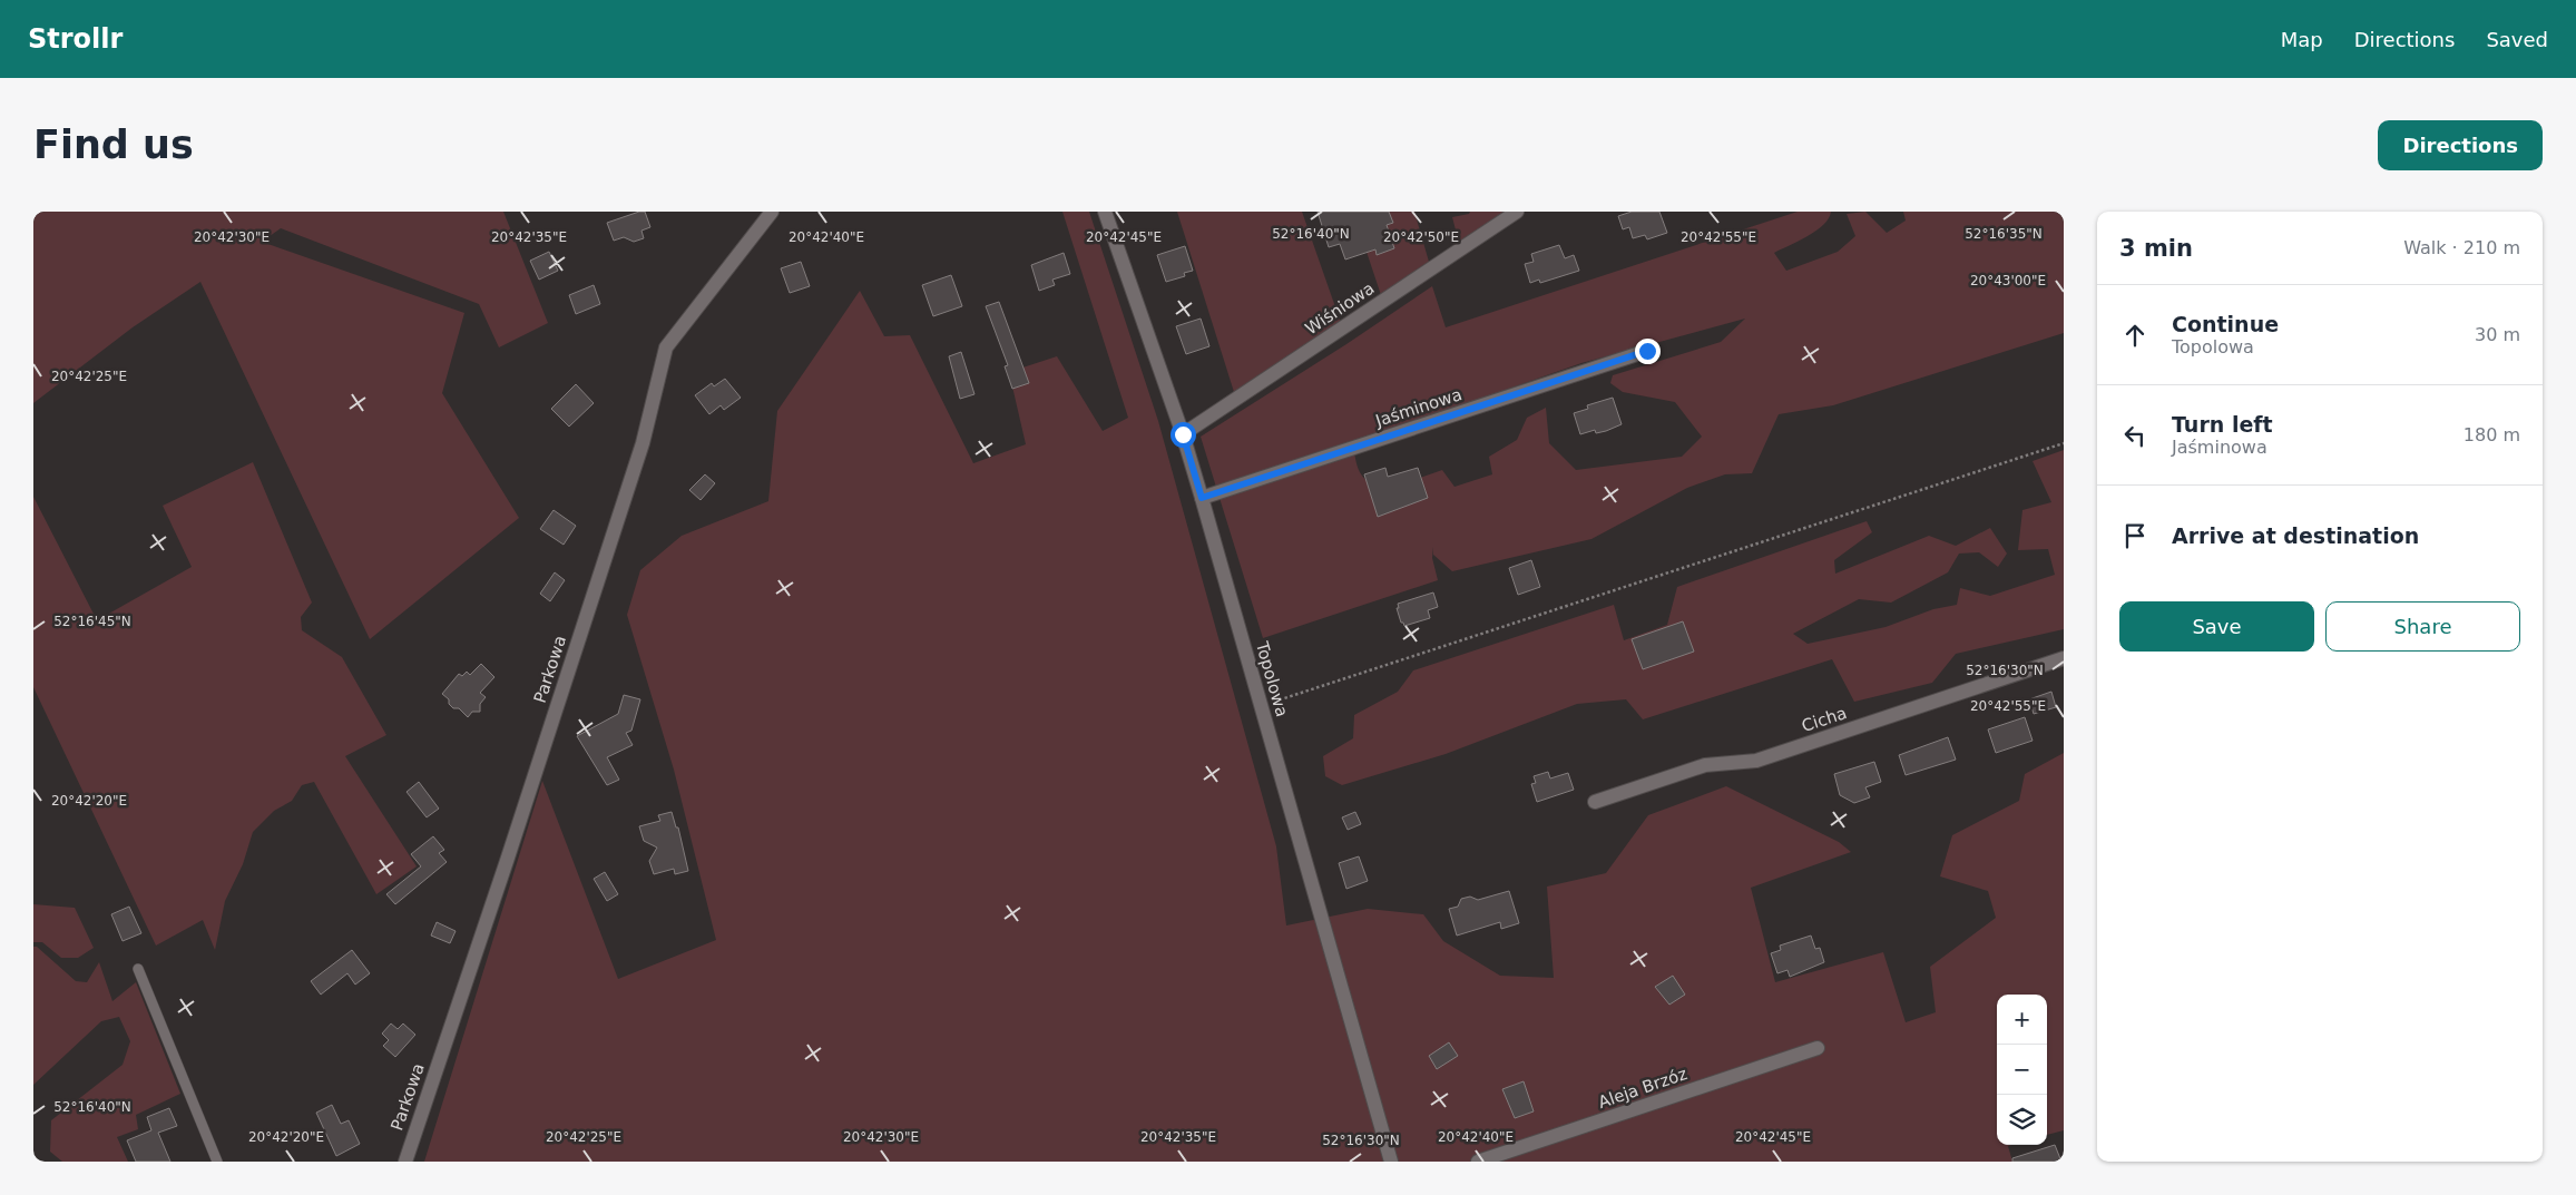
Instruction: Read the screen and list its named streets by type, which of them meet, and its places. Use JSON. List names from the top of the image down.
{
  "streets": {
    "street": [
      "Wiśniowa",
      "Jaśminowa",
      "Parkowa",
      "Topolowa",
      "Cicha",
      "Aleja Brzóz"
    ]
  },
  "crossings": [
    ["Wiśniowa", "Topolowa"],
    ["Jaśminowa", "Topolowa"]
  ],
  "page": {
    "header": "Strollr",
    "nav": ["Map", "Directions", "Saved"],
    "buttons": [
      "Directions",
      ["Save", "Share"]
    ],
    "title": "Find us",
    "heading": ["3 min", "Walk · 210 m"],
    "list": [
      ["Continue", "Topolowa", "30 m"],
      ["Turn left", "Jaśminowa", "180 m"],
      "Arrive at destination"
    ],
    "map_buttons": ["+", "−"]
  },
  "coordinates": [
    "52°16'40\"N",
    "52°16'35\"N",
    "20°42'30\"E",
    "20°42'40\"E",
    "20°42'45\"E",
    "20°42'50\"E",
    "20°42'35\"E",
    "20°42'55\"E",
    "20°43'00\"E",
    "20°42'25\"E",
    "52°16'45\"N",
    "52°16'30\"N",
    "20°42'20\"E"
  ]
}
